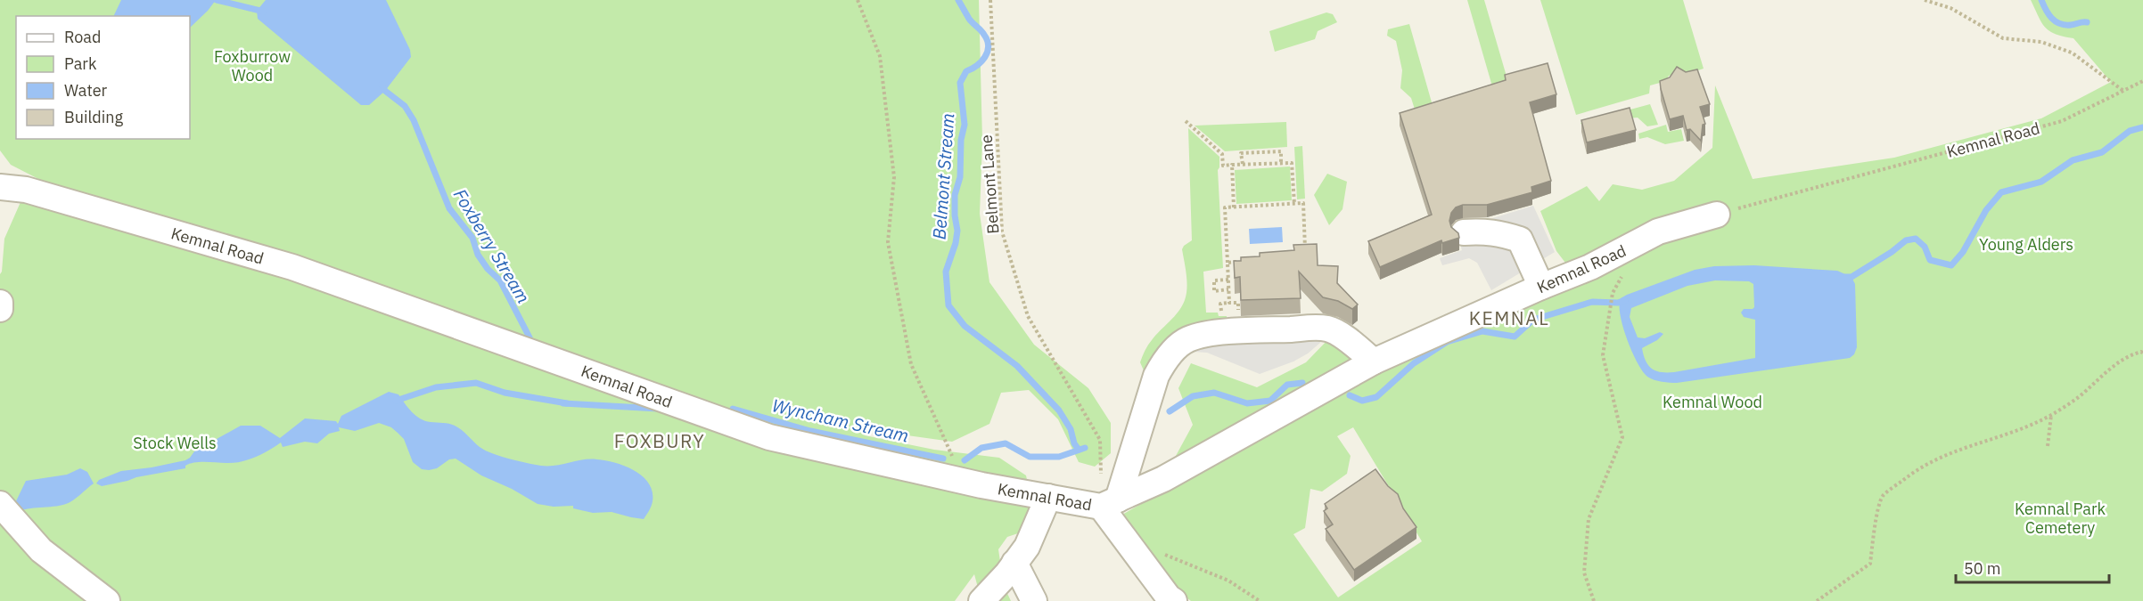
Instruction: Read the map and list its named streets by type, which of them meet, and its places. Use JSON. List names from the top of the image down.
{
  "streets": {
    "street": ["Kemnal Road"],
    "path": ["Belmont Lane"]
  },
  "crossings": [
    ["Kemnal Road", "Belmont Lane"]
  ],
  "districts": ["KEMNAL", "FOXBURY"],
  "water": ["Belmont Stream", "Foxberry Stream", "Wyncham Stream"],
  "parks": [
    "Foxburrow Wood",
    "Young Alders",
    "Kemnal Wood",
    "Stock Wells",
    "Kemnal Park Cemetery"
  ],
  "legend": [
    "Road",
    "Park",
    "Water",
    "Building"
  ],
  "scale_bar": "50 m"
}
